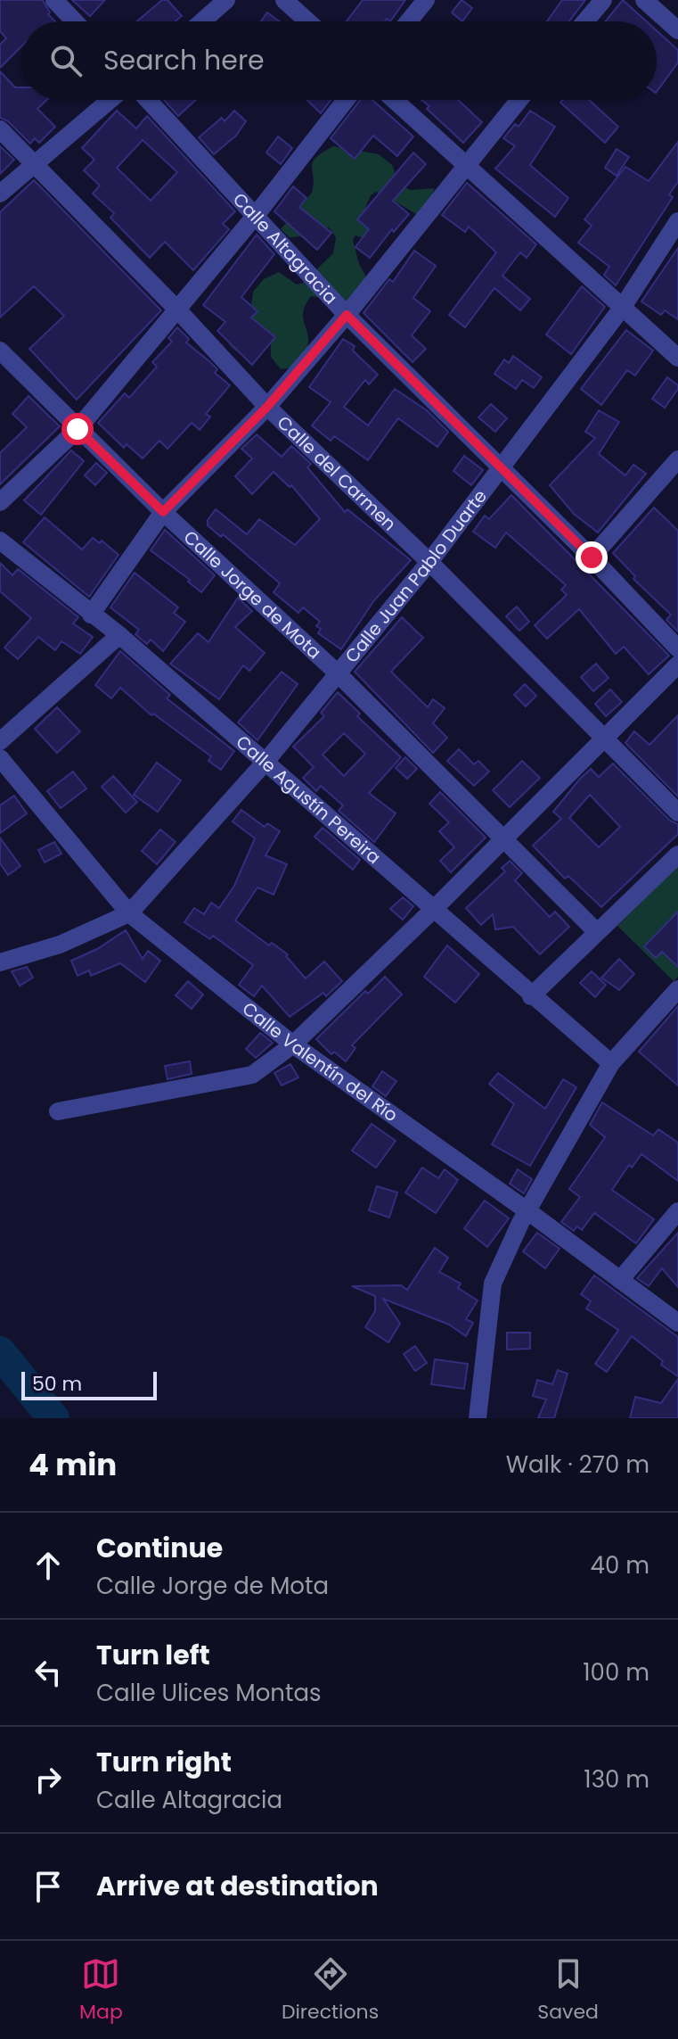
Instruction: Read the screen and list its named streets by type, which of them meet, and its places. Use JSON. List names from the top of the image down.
{
  "streets": {
    "street": [
      "Calle Altagracia",
      "Calle del Carmen",
      "Calle Juan Pablo Duarte",
      "Calle Jorge de Mota",
      "Calle Agustín Pereira",
      "Calle Valentín del Río"
    ]
  },
  "crossings": [
    ["Calle Altagracia", "Calle Juan Pablo Duarte"],
    ["Calle del Carmen", "Calle Juan Pablo Duarte"],
    ["Calle Juan Pablo Duarte", "Calle Jorge de Mota"],
    ["Calle Juan Pablo Duarte", "Calle Agustín Pereira"],
    ["Calle Juan Pablo Duarte", "Calle Valentín del Río"]
  ],
  "scale_bar": "50 m",
  "page": {
    "search": "Search here",
    "scale": "50 m",
    "heading": ["4 min", "Walk · 270 m"],
    "list": [
      ["Continue", "Calle Jorge de Mota", "40 m"],
      ["Turn left", "Calle Ulices Montas", "100 m"],
      ["Turn right", "Calle Altagracia", "130 m"],
      "Arrive at destination"
    ],
    "nav": ["Map", "Directions", "Saved"]
  }
}
